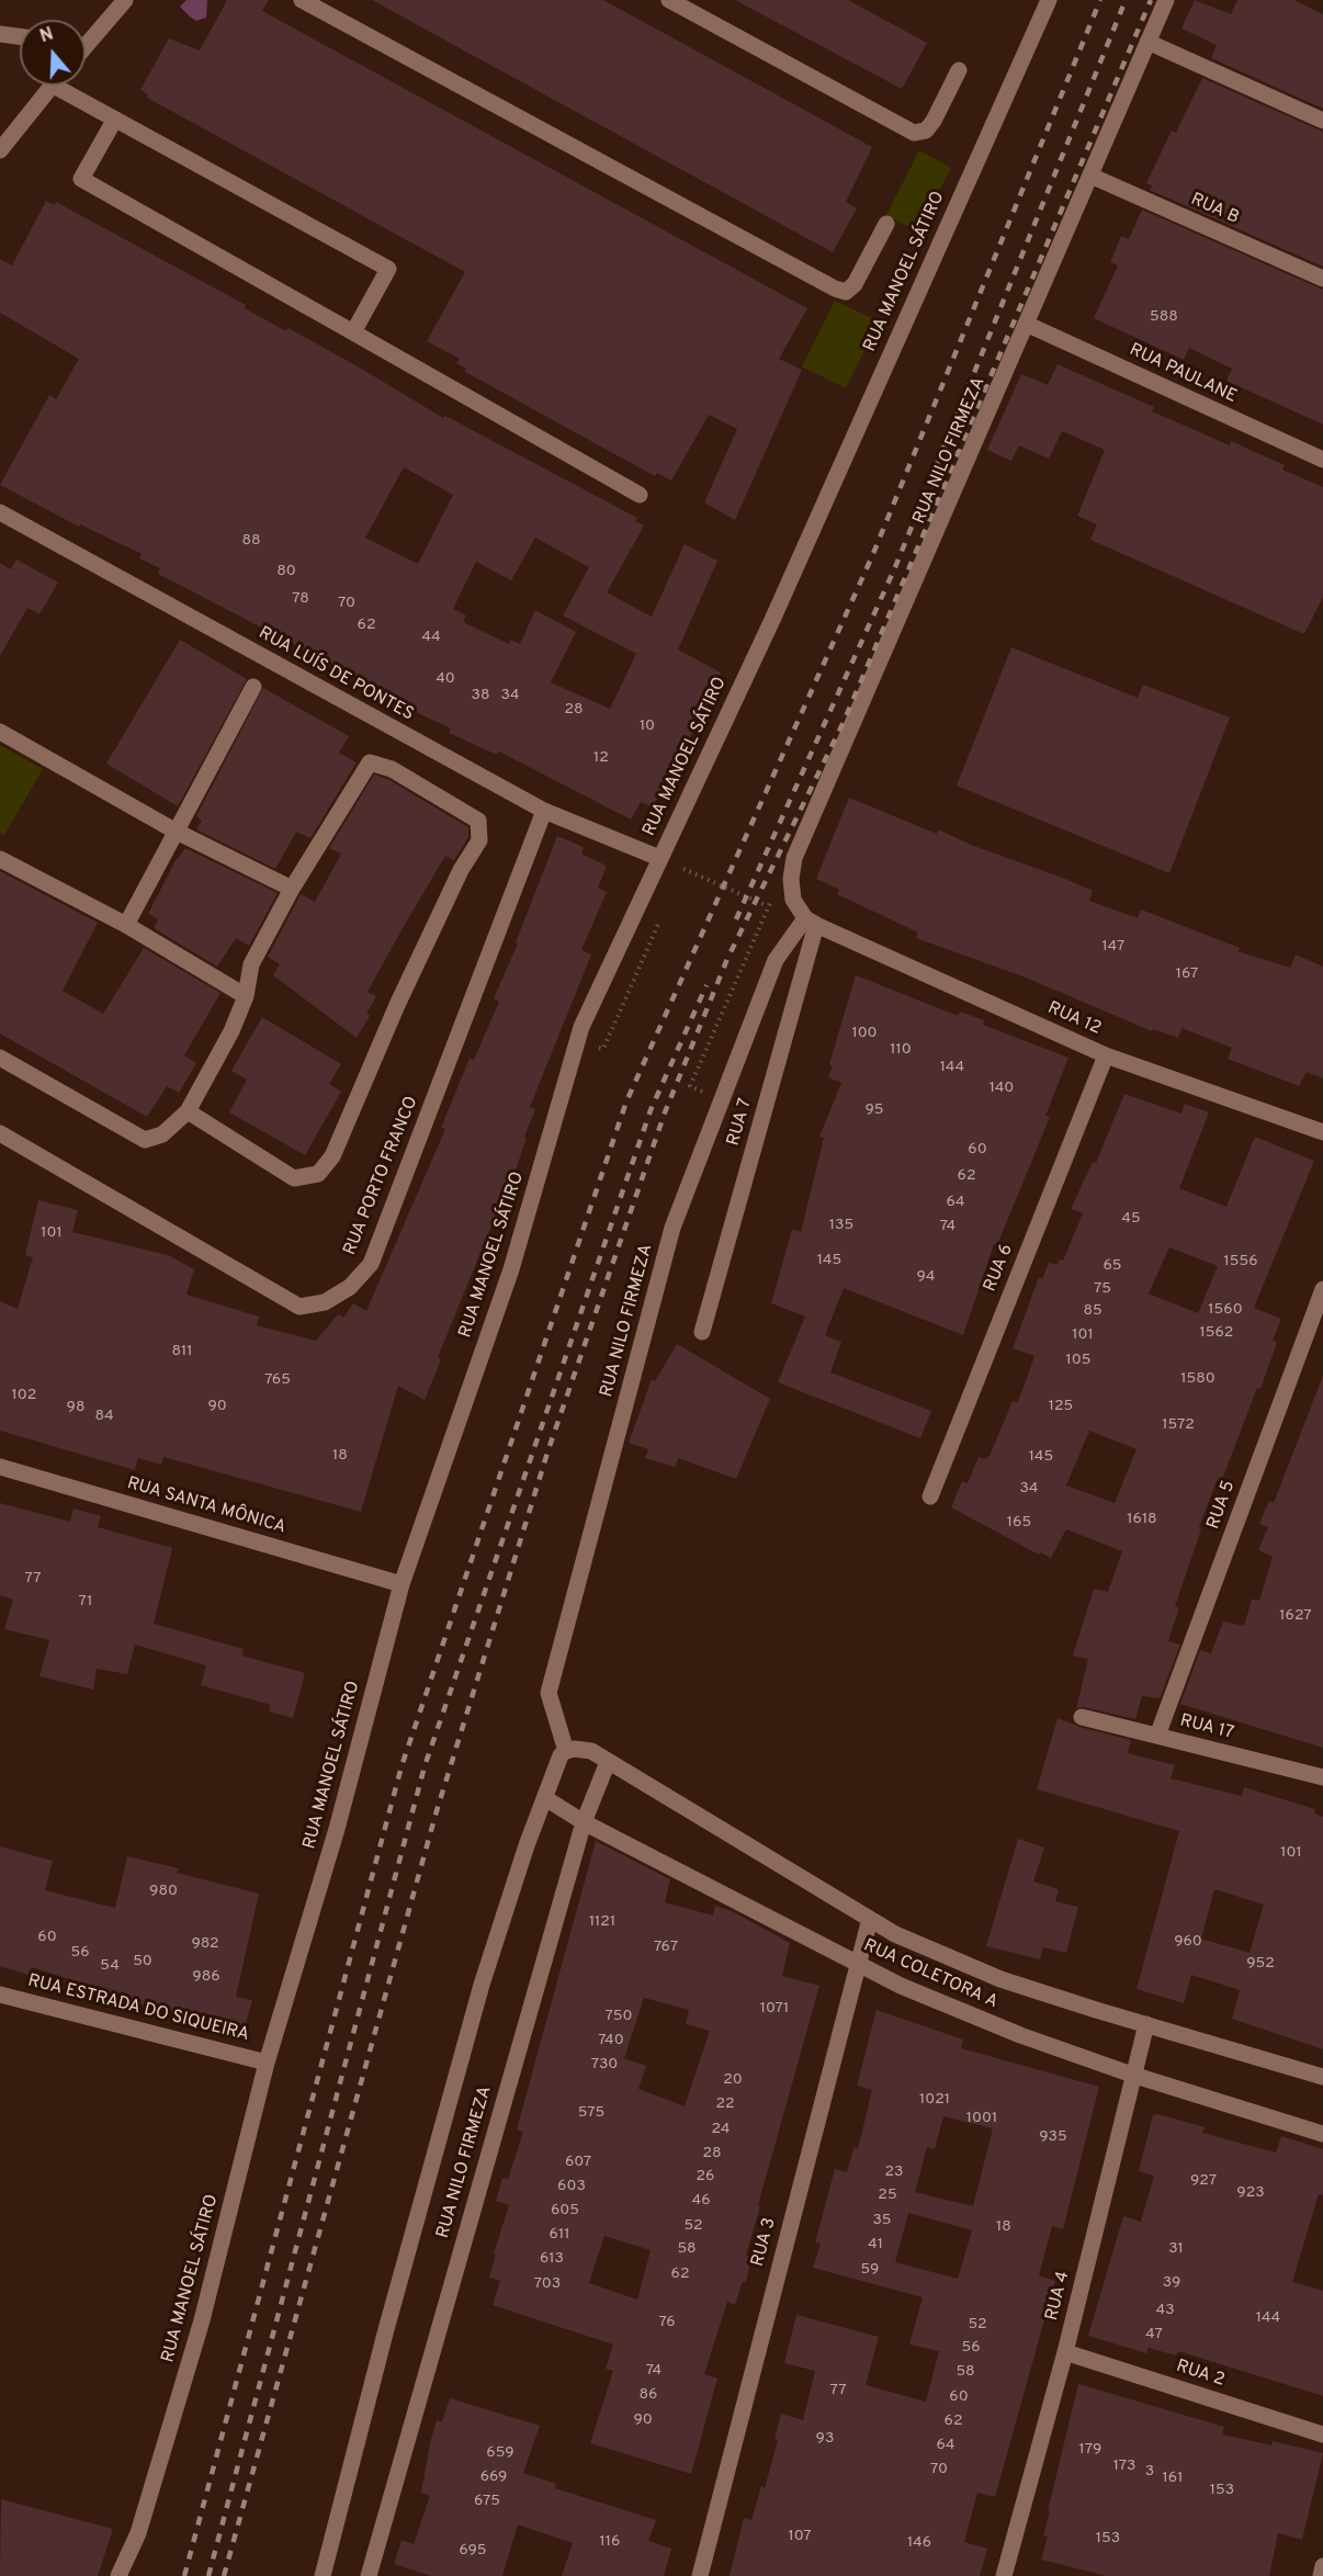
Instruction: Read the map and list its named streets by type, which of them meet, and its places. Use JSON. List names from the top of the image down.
{
  "streets": {
    "street": [
      "RUA B",
      "RUA MANOEL SÁTIRO",
      "RUA PAULANE",
      "RUA NILO FIRMEZA",
      "RUA LUÍS DE PONTES",
      "RUA 12",
      "RUA 7",
      "RUA PORTO FRANCO",
      "RUA 6",
      "RUA 5",
      "RUA SANTA MÔNICA",
      "RUA 17",
      "RUA COLETORA A",
      "RUA ESTRADA DO SIQUEIRA",
      "RUA 3",
      "RUA 4",
      "RUA 2"
    ]
  },
  "crossings": [
    ["RUA B", "RUA NILO FIRMEZA"],
    ["RUA MANOEL SÁTIRO", "RUA LUÍS DE PONTES"],
    ["RUA MANOEL SÁTIRO", "RUA SANTA MÔNICA"],
    ["RUA MANOEL SÁTIRO", "RUA ESTRADA DO SIQUEIRA"],
    ["RUA PAULANE", "RUA NILO FIRMEZA"],
    ["RUA NILO FIRMEZA", "RUA 12"],
    ["RUA NILO FIRMEZA", "RUA 7"],
    ["RUA NILO FIRMEZA", "RUA COLETORA A"],
    ["RUA LUÍS DE PONTES", "RUA PORTO FRANCO"],
    ["RUA 12", "RUA 7"],
    ["RUA 12", "RUA 6"],
    ["RUA 5", "RUA 17"],
    ["RUA COLETORA A", "RUA 3"],
    ["RUA COLETORA A", "RUA 4"],
    ["RUA 4", "RUA 2"]
  ],
  "house_numbers": [
    "588",
    "88",
    "80",
    "78",
    "70",
    "62",
    "44",
    "40",
    "38",
    "34",
    "28",
    "10",
    "12",
    "147",
    "167",
    "100",
    "110",
    "144",
    "140",
    "95",
    "60",
    "62",
    "64",
    "45",
    "135",
    "74",
    "101",
    "145",
    "1556",
    "65",
    "94",
    "75",
    "1560",
    "85",
    "1562",
    "101",
    "811",
    "105",
    "1580",
    "765",
    "102",
    "90",
    "125",
    "98",
    "84",
    "1572",
    "18",
    "145",
    "34",
    "1618",
    "165",
    "77",
    "71",
    "1627",
    "101",
    "980",
    "1121",
    "60",
    "960",
    "982",
    "767",
    "56",
    "50",
    "952",
    "54",
    "986",
    "1071",
    "750",
    "740",
    "730",
    "20",
    "1021",
    "22",
    "575",
    "1001",
    "24",
    "935",
    "28",
    "607",
    "23",
    "26",
    "927",
    "603",
    "923",
    "25",
    "46",
    "605",
    "35",
    "52",
    "18",
    "611",
    "41",
    "58",
    "31",
    "613",
    "59",
    "62",
    "39",
    "703",
    "43",
    "144",
    "76",
    "52",
    "47",
    "56",
    "74",
    "58",
    "77",
    "86",
    "60",
    "90",
    "62",
    "93",
    "64",
    "179",
    "659",
    "173",
    "70",
    "3",
    "669",
    "161",
    "153",
    "675",
    "107",
    "153",
    "116",
    "146",
    "695"
  ],
  "north": "top"
}
